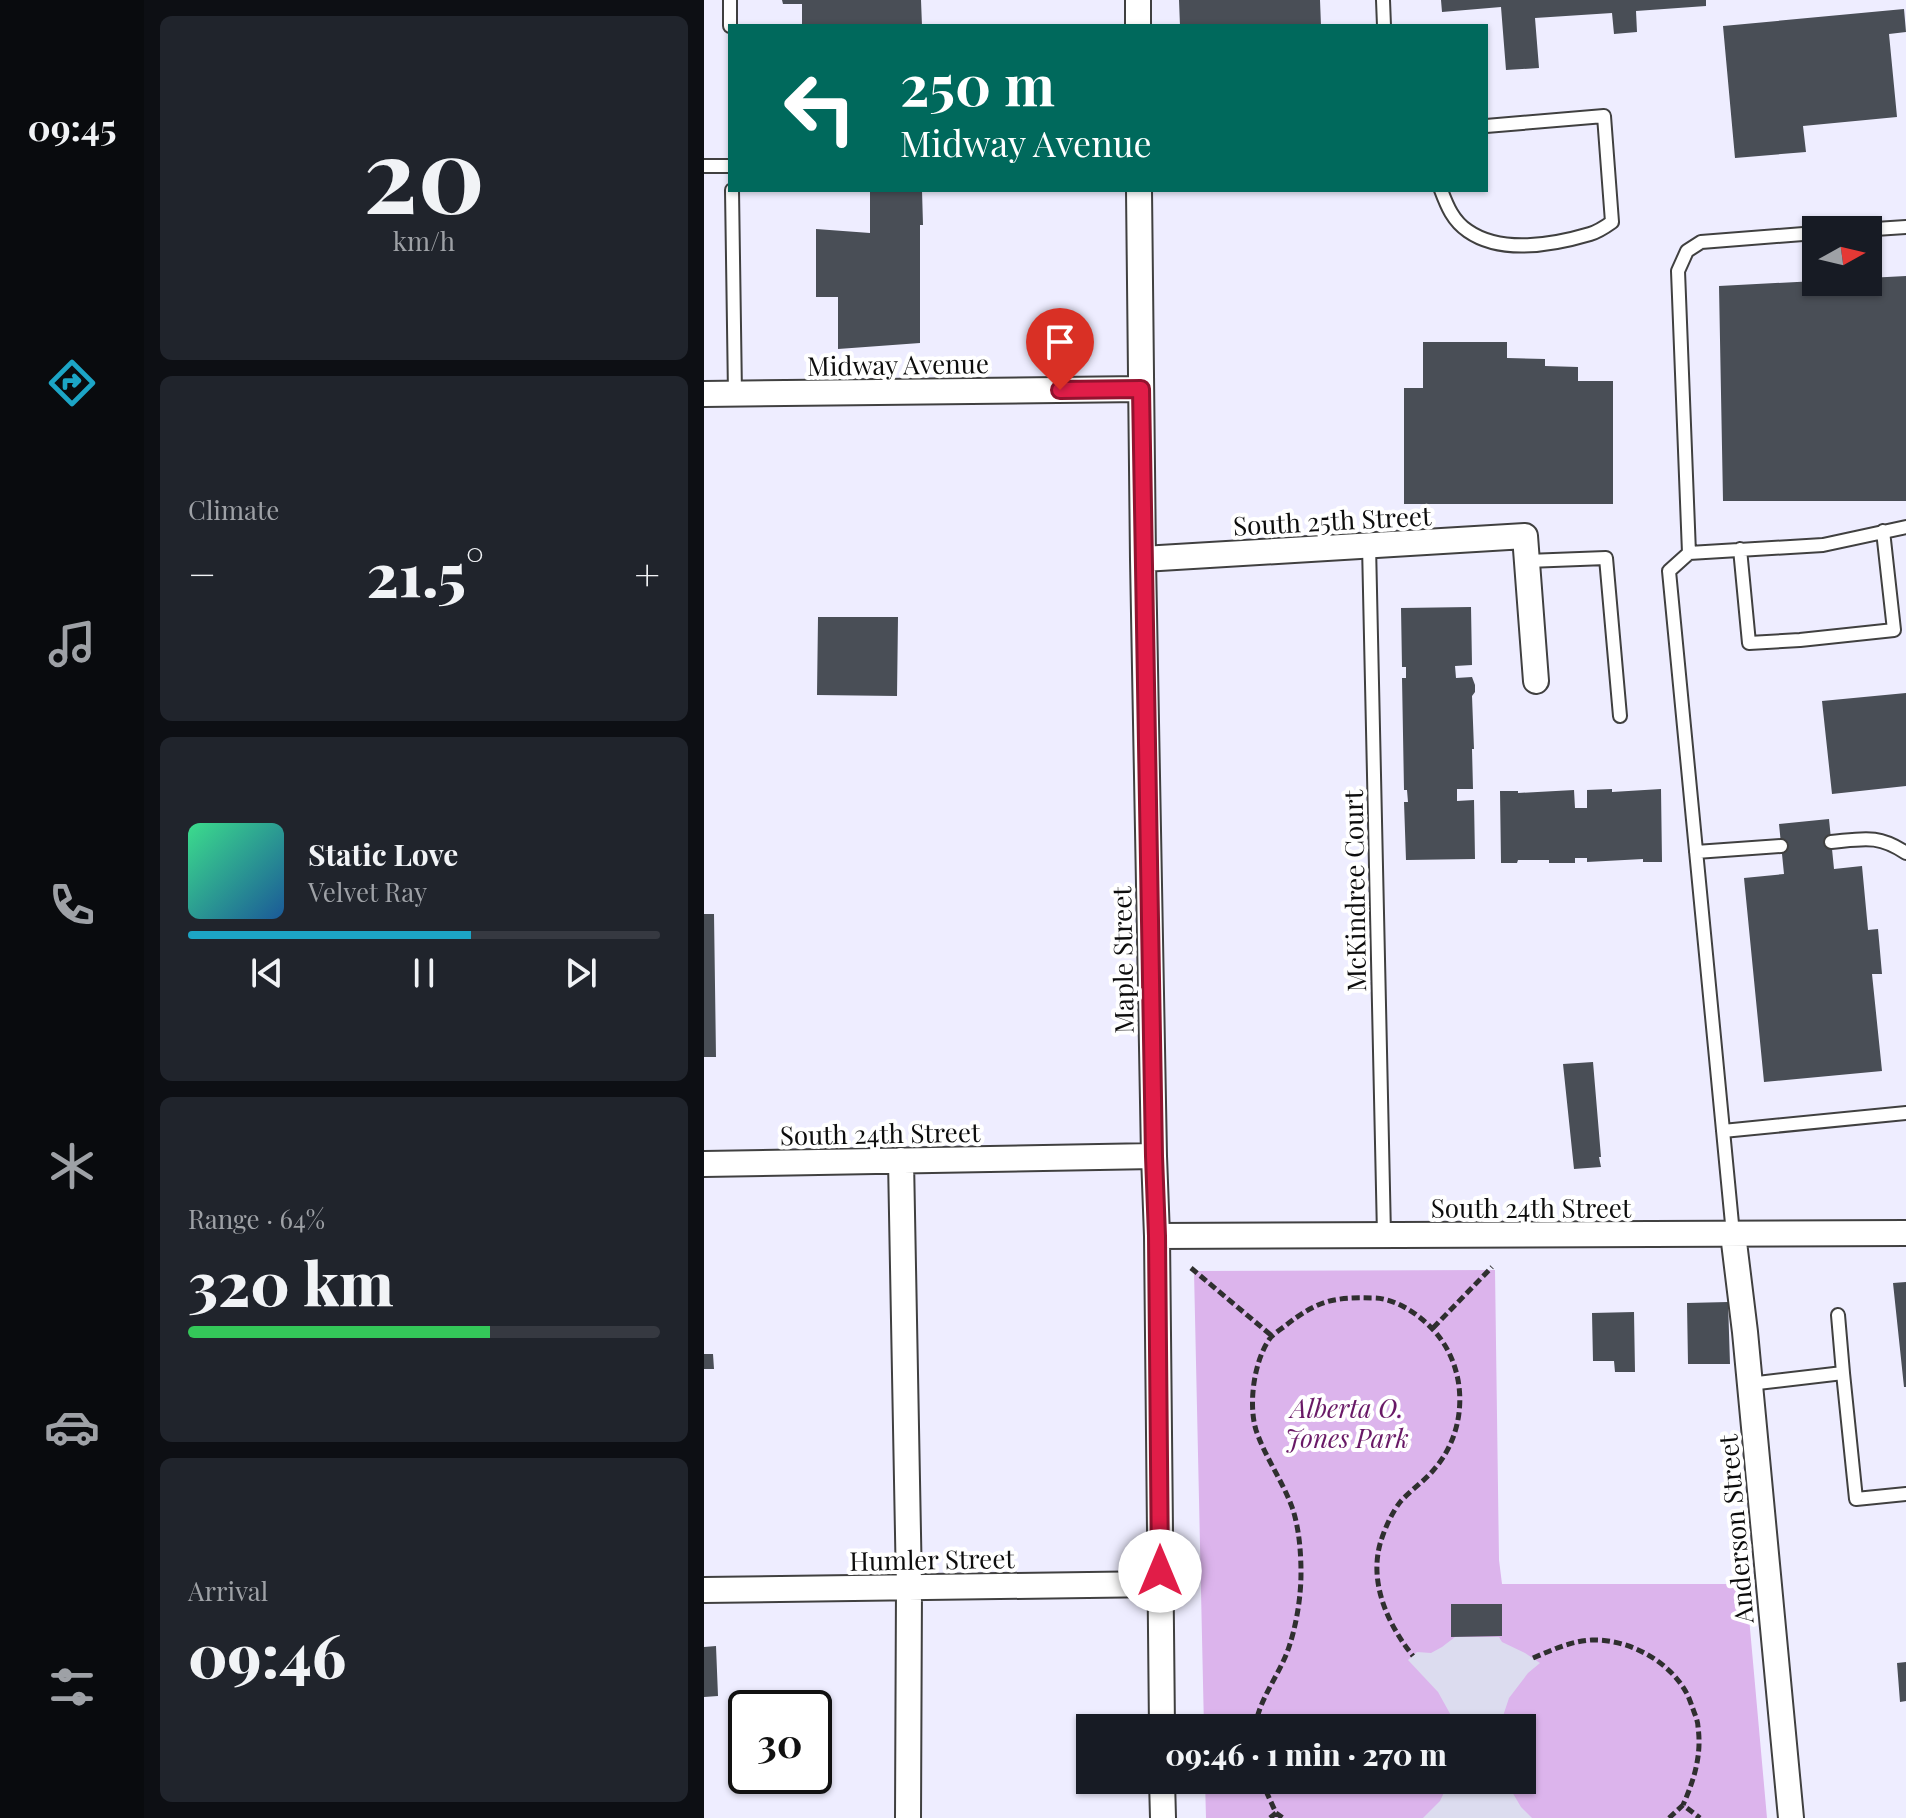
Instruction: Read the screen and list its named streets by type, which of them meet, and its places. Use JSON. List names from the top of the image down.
{
  "streets": {
    "street": [
      "Midway Avenue",
      "South 25th Street",
      "Maple Street",
      "South 24th Street",
      "Anderson Street",
      "Humler Street"
    ],
    "lane": ["McKindree Court"]
  },
  "crossings": [
    ["Midway Avenue", "Maple Street"],
    ["South 25th Street", "McKindree Court"],
    ["South 25th Street", "Maple Street"],
    ["McKindree Court", "South 24th Street"],
    ["Maple Street", "South 24th Street"],
    ["Maple Street", "Humler Street"],
    ["South 24th Street", "Anderson Street"]
  ],
  "parks": ["Alberta O. Jones Park"],
  "north": "right",
  "page": {
    "tabs": "09:45",
    "tile": [
      ["20", "km/h"],
      "Climate",
      ["Range · 64%", "320 km"],
      ["Arrival", "09:46"]
    ],
    "turn": ["250 m", "Midway Avenue"],
    "heat": ["−", "21.5°", "+"],
    "song": ["Static Love", "Velvet Ray"],
    "limit": "30",
    "trip": "09:46 · 1 min · 270 m"
  }
}
